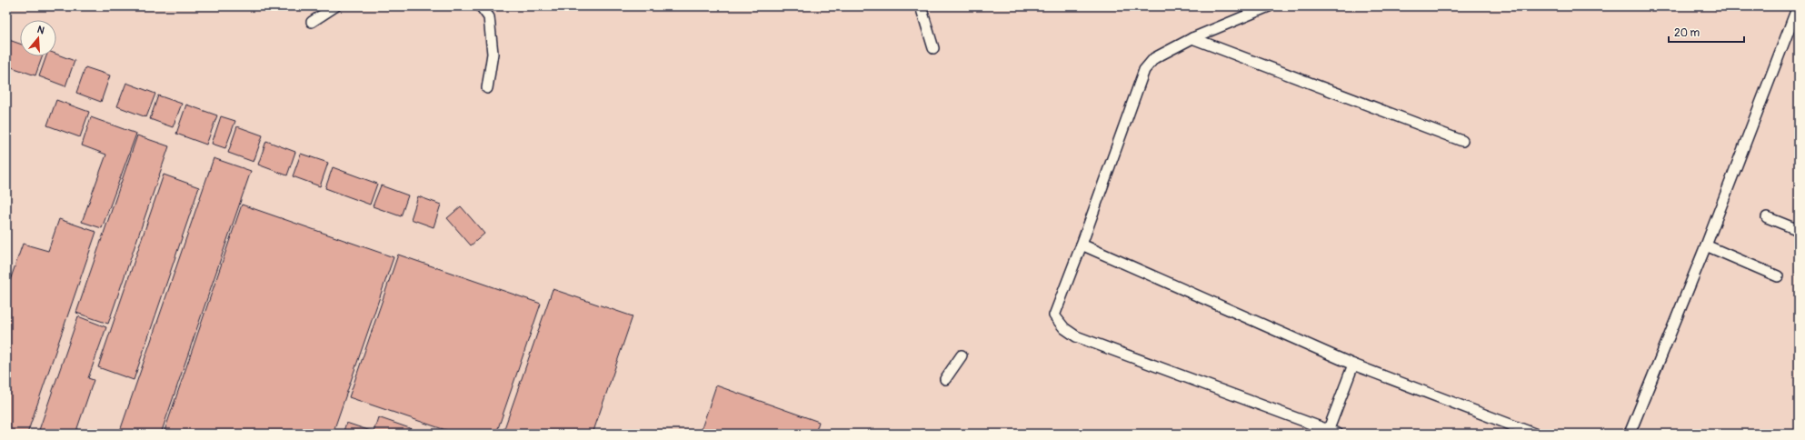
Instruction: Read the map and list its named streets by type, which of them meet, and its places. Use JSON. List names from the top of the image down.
{
  "scale_bar": "20 m",
  "north": "top"
}
